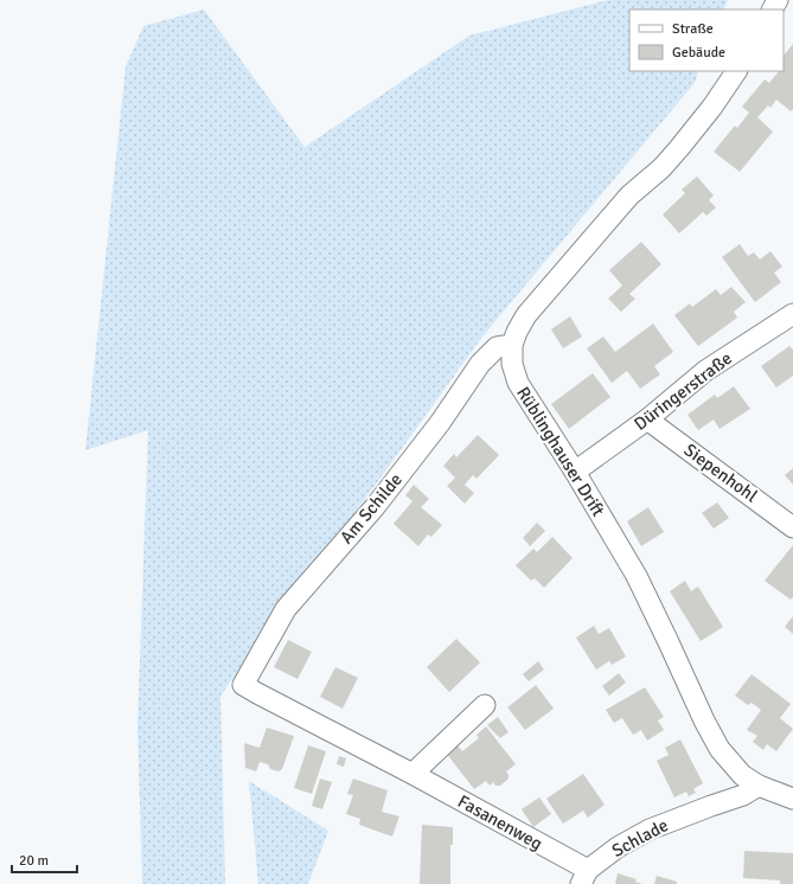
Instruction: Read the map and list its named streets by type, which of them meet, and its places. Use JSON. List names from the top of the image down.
{
  "streets": {
    "street": [
      "Düringerstraße",
      "Rüblinghauser Drift",
      "Siepenhohl",
      "Am Schilde",
      "Fasanenweg",
      "Schlade"
    ]
  },
  "crossings": [
    ["Düringerstraße", "Rüblinghauser Drift"],
    ["Düringerstraße", "Siepenhohl"],
    ["Rüblinghauser Drift", "Am Schilde"],
    ["Rüblinghauser Drift", "Schlade"],
    ["Am Schilde", "Fasanenweg"],
    ["Fasanenweg", "Schlade"]
  ],
  "legend": ["Straße", "Gebäude"],
  "scale_bar": "20 m"
}
